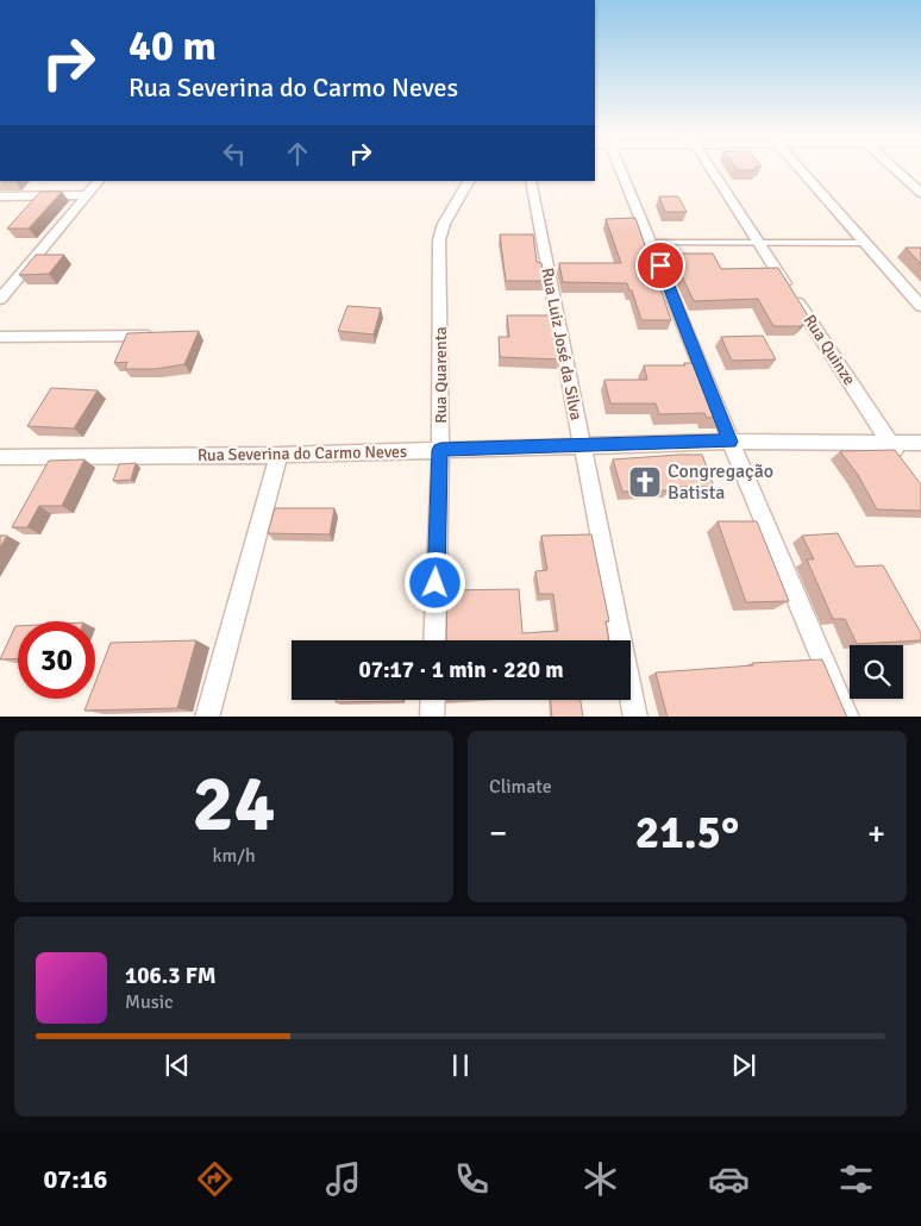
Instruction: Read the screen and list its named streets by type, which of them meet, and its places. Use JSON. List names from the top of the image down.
{
  "streets": {
    "street": [
      "Rua Luiz José da Silva",
      "Rua Quinze",
      "Rua Quarenta",
      "Rua Severina do Carmo Neves"
    ]
  },
  "crossings": [
    ["Rua Luiz José da Silva", "Rua Severina do Carmo Neves"],
    ["Rua Quinze", "Rua Severina do Carmo Neves"],
    ["Rua Quarenta", "Rua Severina do Carmo Neves"]
  ],
  "places": {
    "church": ["Congregação Batista"]
  },
  "page": {
    "turn": ["40 m", "Rua Severina do Carmo Neves"],
    "limit": "30",
    "trip": "07:17 · 1 min · 220 m",
    "tile": [
      ["24", "km/h"],
      "Climate"
    ],
    "heat": ["−", "21.5°", "+"],
    "song": ["106.3 FM", "Music"],
    "tabs": "07:16"
  }
}
